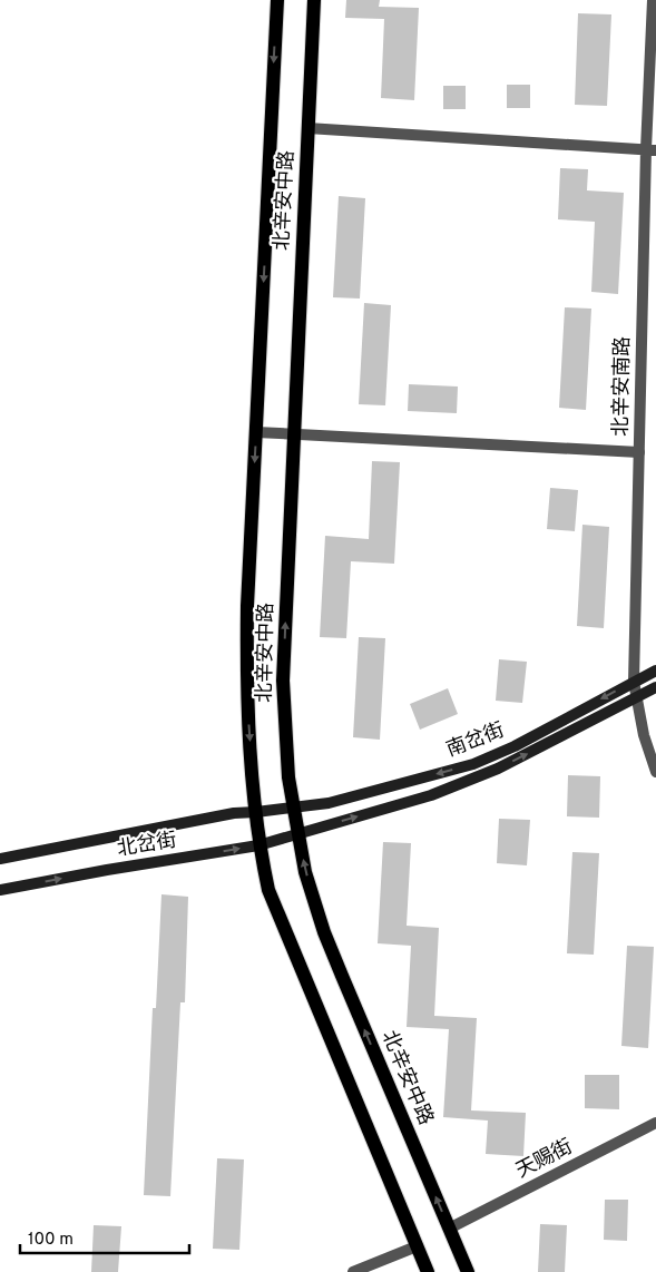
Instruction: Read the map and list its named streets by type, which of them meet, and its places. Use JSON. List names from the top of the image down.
{
  "streets": {
    "main road": ["北辛安中路", "南岔街", "北岔街"],
    "street": ["北辛安南路", "天赐街"]
  },
  "crossings": [
    ["北辛安中路", "南岔街"],
    ["北辛安中路", "北岔街"],
    ["北辛安中路", "天赐街"],
    ["北辛安南路", "南岔街"],
    ["南岔街", "北岔街"]
  ],
  "scale_bar": "100 m"
}
